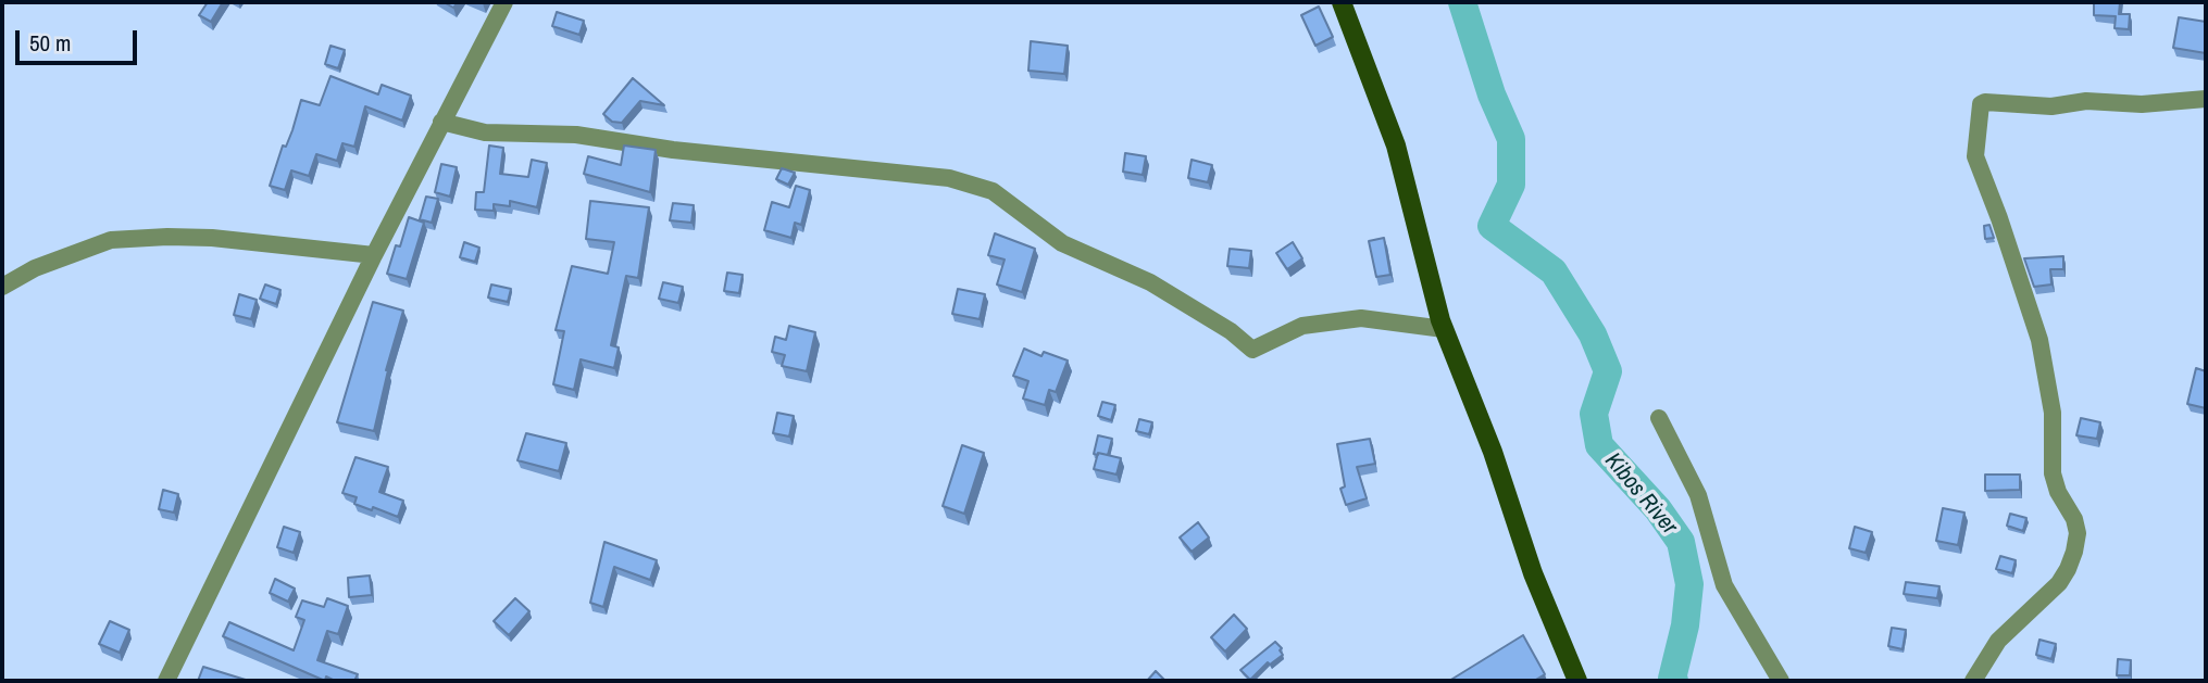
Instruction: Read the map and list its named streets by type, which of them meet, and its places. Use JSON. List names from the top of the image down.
{
  "water": ["Kibos River"],
  "scale_bar": "50 m"
}
